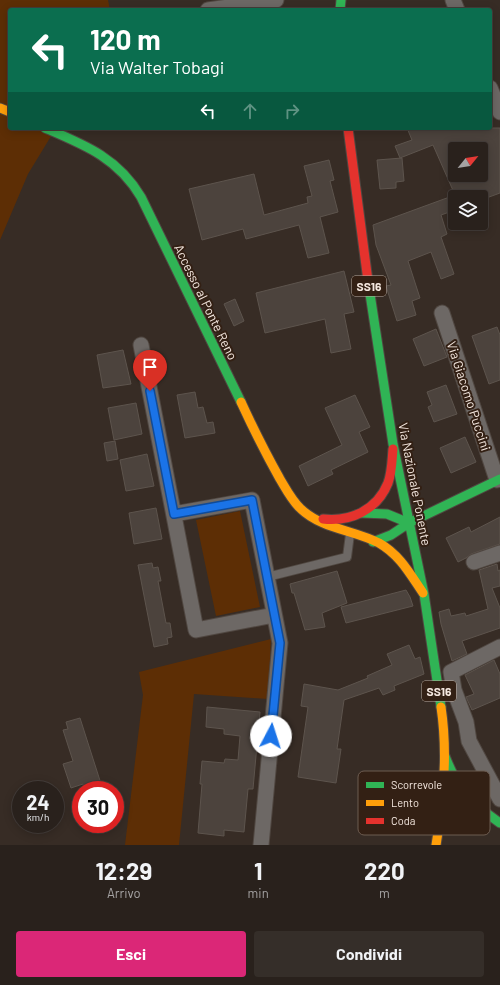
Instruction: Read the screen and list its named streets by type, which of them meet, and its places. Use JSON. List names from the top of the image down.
{
  "streets": {
    "main road": ["SS16", "Accesso al Ponte Reno", "Via Nazionale Ponente"],
    "street": ["Via Giacomo Puccini"]
  },
  "crossings": [
    ["Accesso al Ponte Reno", "Via Nazionale Ponente"]
  ],
  "legend": ["Scorrevole", "Lento", "Coda"],
  "north": "top right",
  "page": {
    "turn": ["120 m", "Via Walter Tobagi"],
    "speed": "24 km/h",
    "limit": "30",
    "eta": [
      "12:29",
      "Arrivo",
      "1",
      "min",
      "220",
      "m"
    ],
    "buttons": ["Esci", "Condividi"]
  }
}
